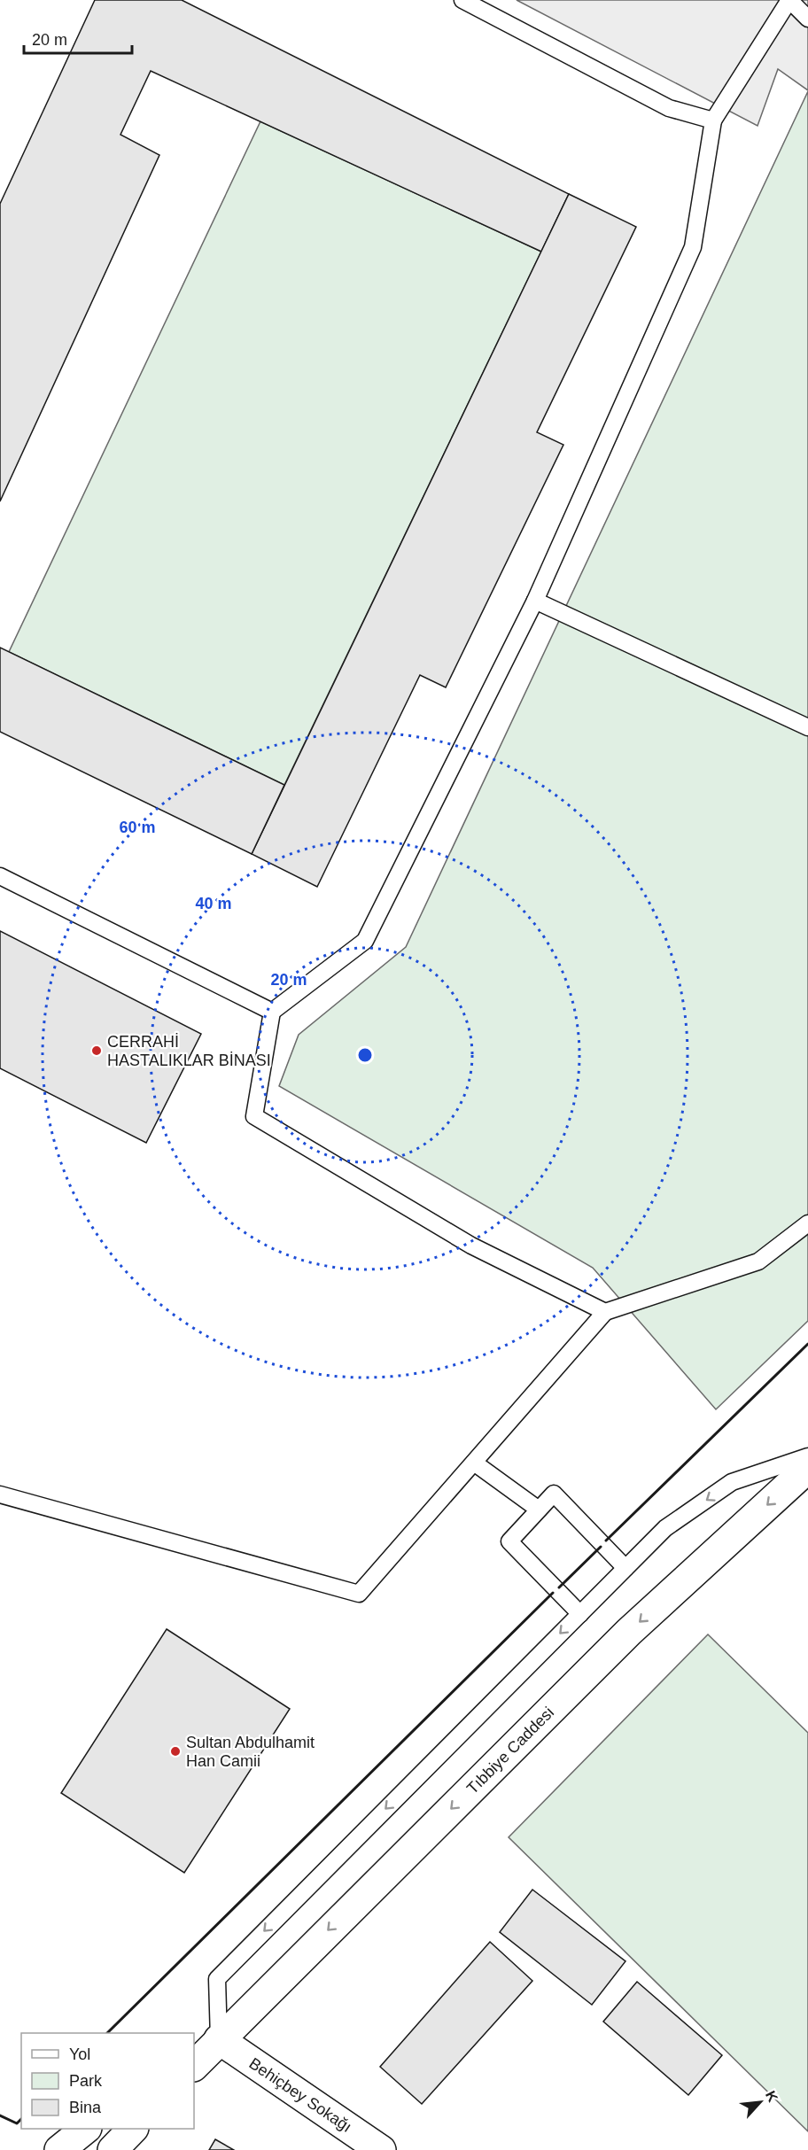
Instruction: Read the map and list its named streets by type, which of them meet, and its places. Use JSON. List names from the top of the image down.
{
  "streets": {
    "main road": ["Tıbbiye Caddesi", "Behiçbey Sokağı"]
  },
  "crossings": [
    ["Tıbbiye Caddesi", "Behiçbey Sokağı"]
  ],
  "one_way": ["Tıbbiye Caddesi"],
  "places": ["CERRAHİ HASTALIKLAR BİNASI", "Sultan Abdulhamit Han Camii"],
  "legend": ["Yol", "Park", "Bina"],
  "scale_bar": "20 m",
  "north": "top right",
  "rings": ["60 m", "40 m", "20 m"]
}
